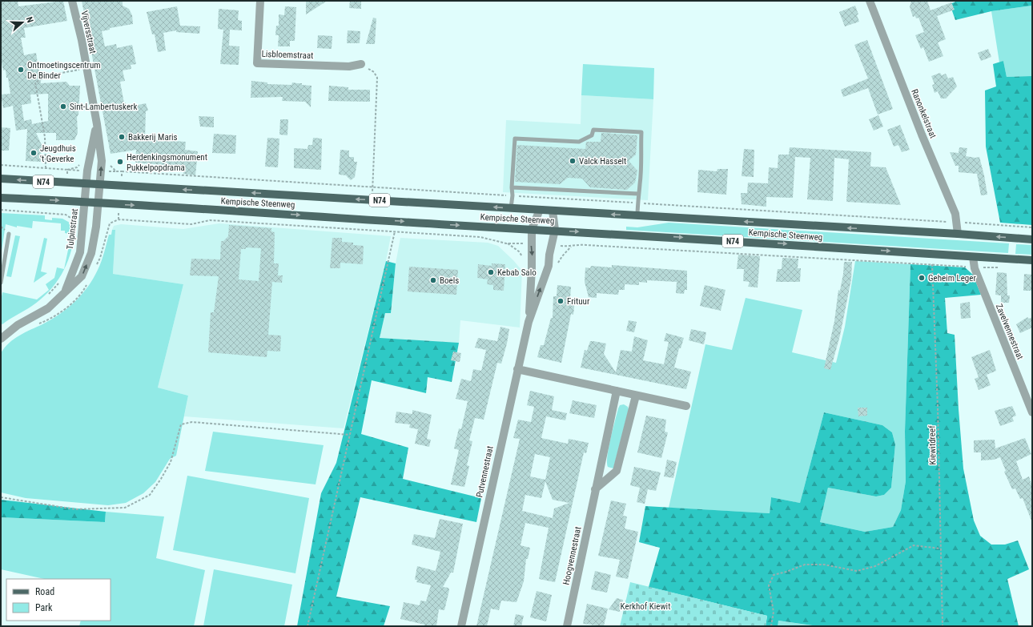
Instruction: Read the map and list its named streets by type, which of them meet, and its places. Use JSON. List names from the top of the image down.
{
  "streets": {
    "main road": ["N74", "Kempische Steenweg"],
    "street": [
      "Vijversstraat",
      "Lisbloemstraat",
      "Ranonkelstraat",
      "Tulpinstraat",
      "Zavelvennestraat",
      "Putvennestraat",
      "Hoogvennestraat"
    ],
    "path": ["Kiewitdreef"]
  },
  "crossings": [
    ["Vijversstraat", "Kempische Steenweg"],
    ["Vijversstraat", "Tulpinstraat"],
    ["Ranonkelstraat", "Kempische Steenweg"],
    ["Kempische Steenweg", "Tulpinstraat"],
    ["Kempische Steenweg", "Zavelvennestraat"],
    ["Kempische Steenweg", "Putvennestraat"],
    ["Zavelvennestraat", "Kiewitdreef"]
  ],
  "parks": ["Kerkhof Kiewit"],
  "places": [
    "Ontmoetingscentrum De Binder",
    "Sint-Lambertuskerk",
    "Bakkerij Maris",
    "Jeugdhuis 't Geverke",
    "Valck Hasselt",
    "Herdenkingsmonument Pukkelpopdrama",
    "Kebab Salo",
    "Geheim Leger",
    "Boels",
    "Frituur"
  ],
  "legend": ["Road", "Park"],
  "north": "right"
}
